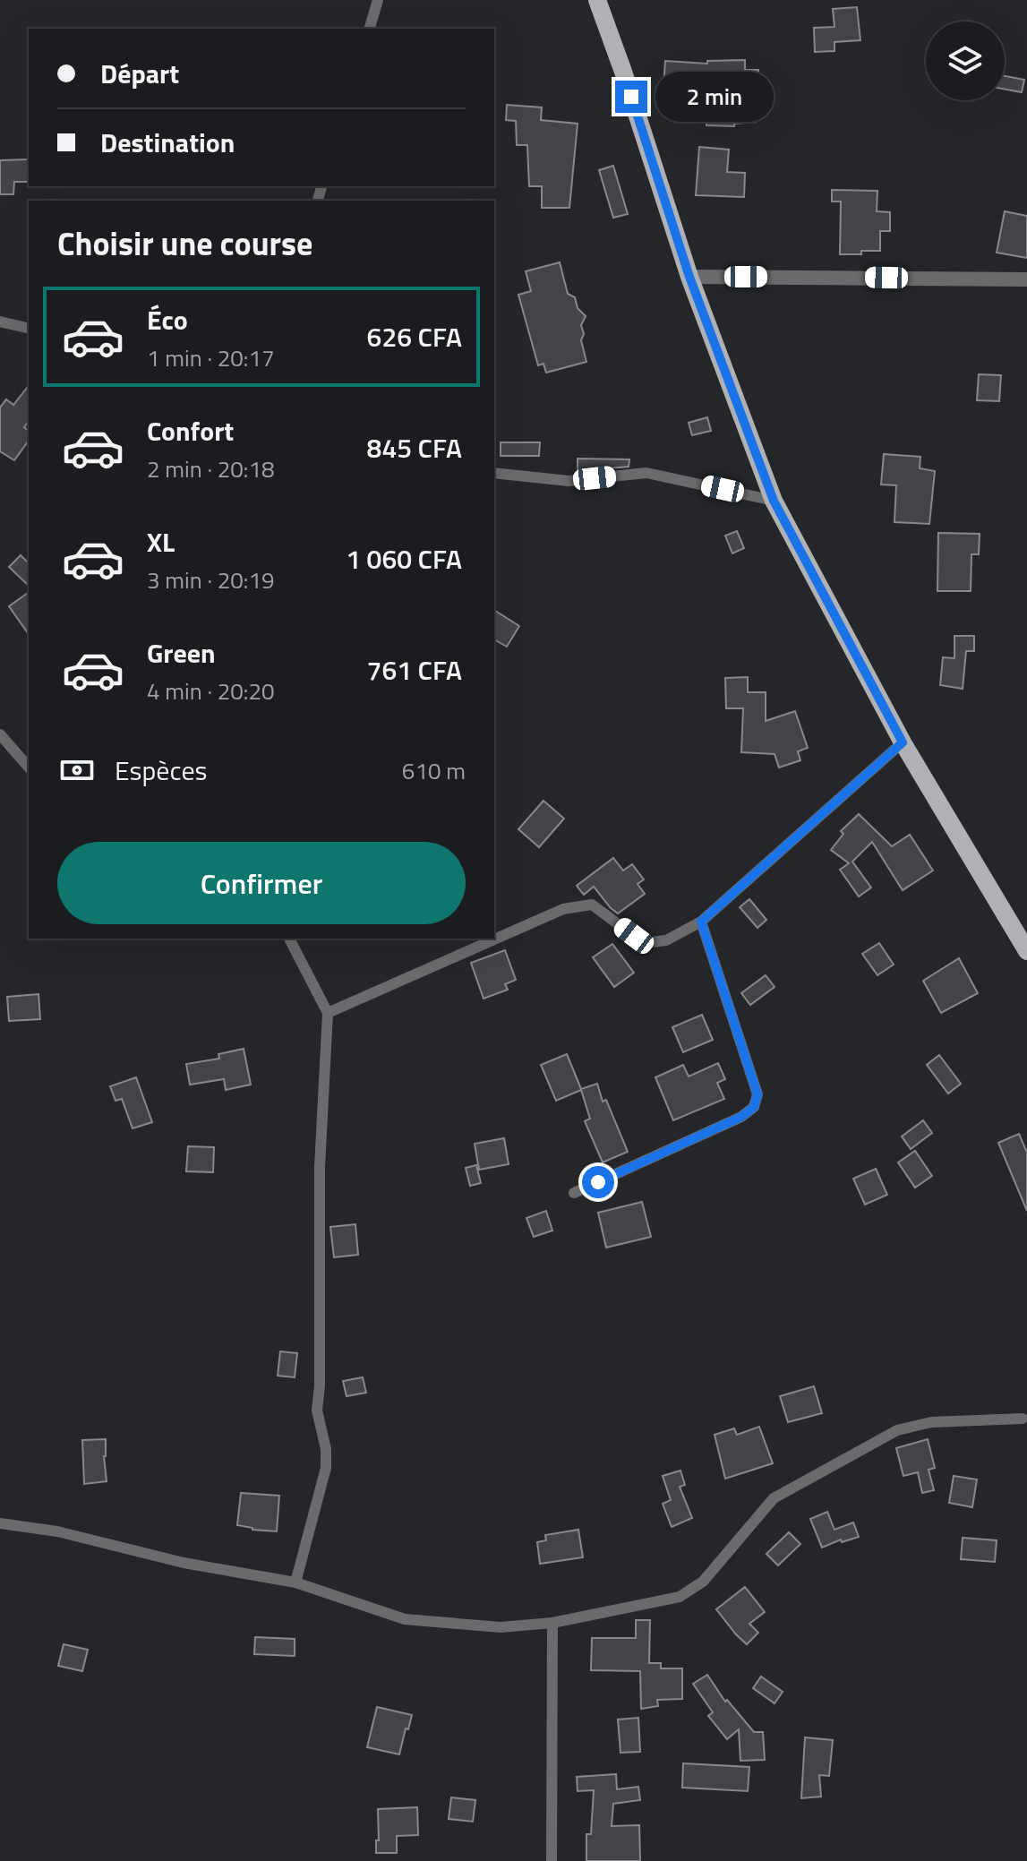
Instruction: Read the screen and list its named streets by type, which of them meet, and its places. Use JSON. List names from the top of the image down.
{
  "page": {
    "banner": ["Départ", "Destination"],
    "bubble": "2 min",
    "heading": "Choisir une course",
    "list": [
      {
        "name": "Éco",
        "note": "1 min · 20:17",
        "value": "626 CFA"
      },
      {
        "name": "Confort",
        "note": "2 min · 20:18",
        "value": "845 CFA"
      },
      {
        "name": "XL",
        "note": "3 min · 20:19",
        "value": "1 060 CFA"
      },
      {
        "name": "Green",
        "note": "4 min · 20:20",
        "value": "761 CFA"
      }
    ],
    "pay": ["Espèces", "610 m"],
    "buttons": "Confirmer"
  }
}
